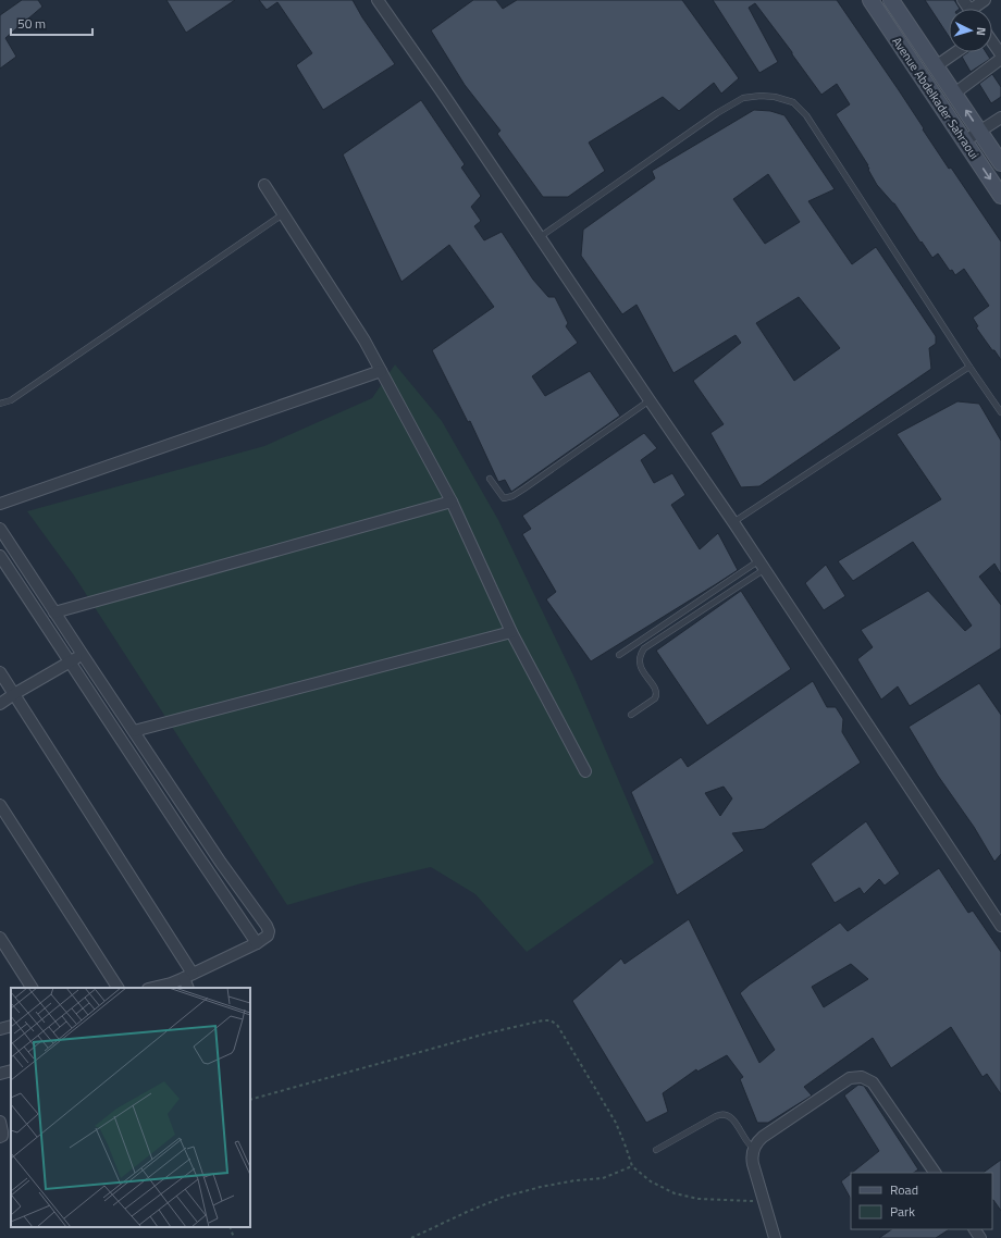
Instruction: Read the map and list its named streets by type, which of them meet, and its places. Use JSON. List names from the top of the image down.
{
  "streets": {
    "main road": ["Avenue Abdelkader Sahraoui"]
  },
  "legend": ["Road", "Park"],
  "scale_bar": "50 m",
  "north": "right"
}
